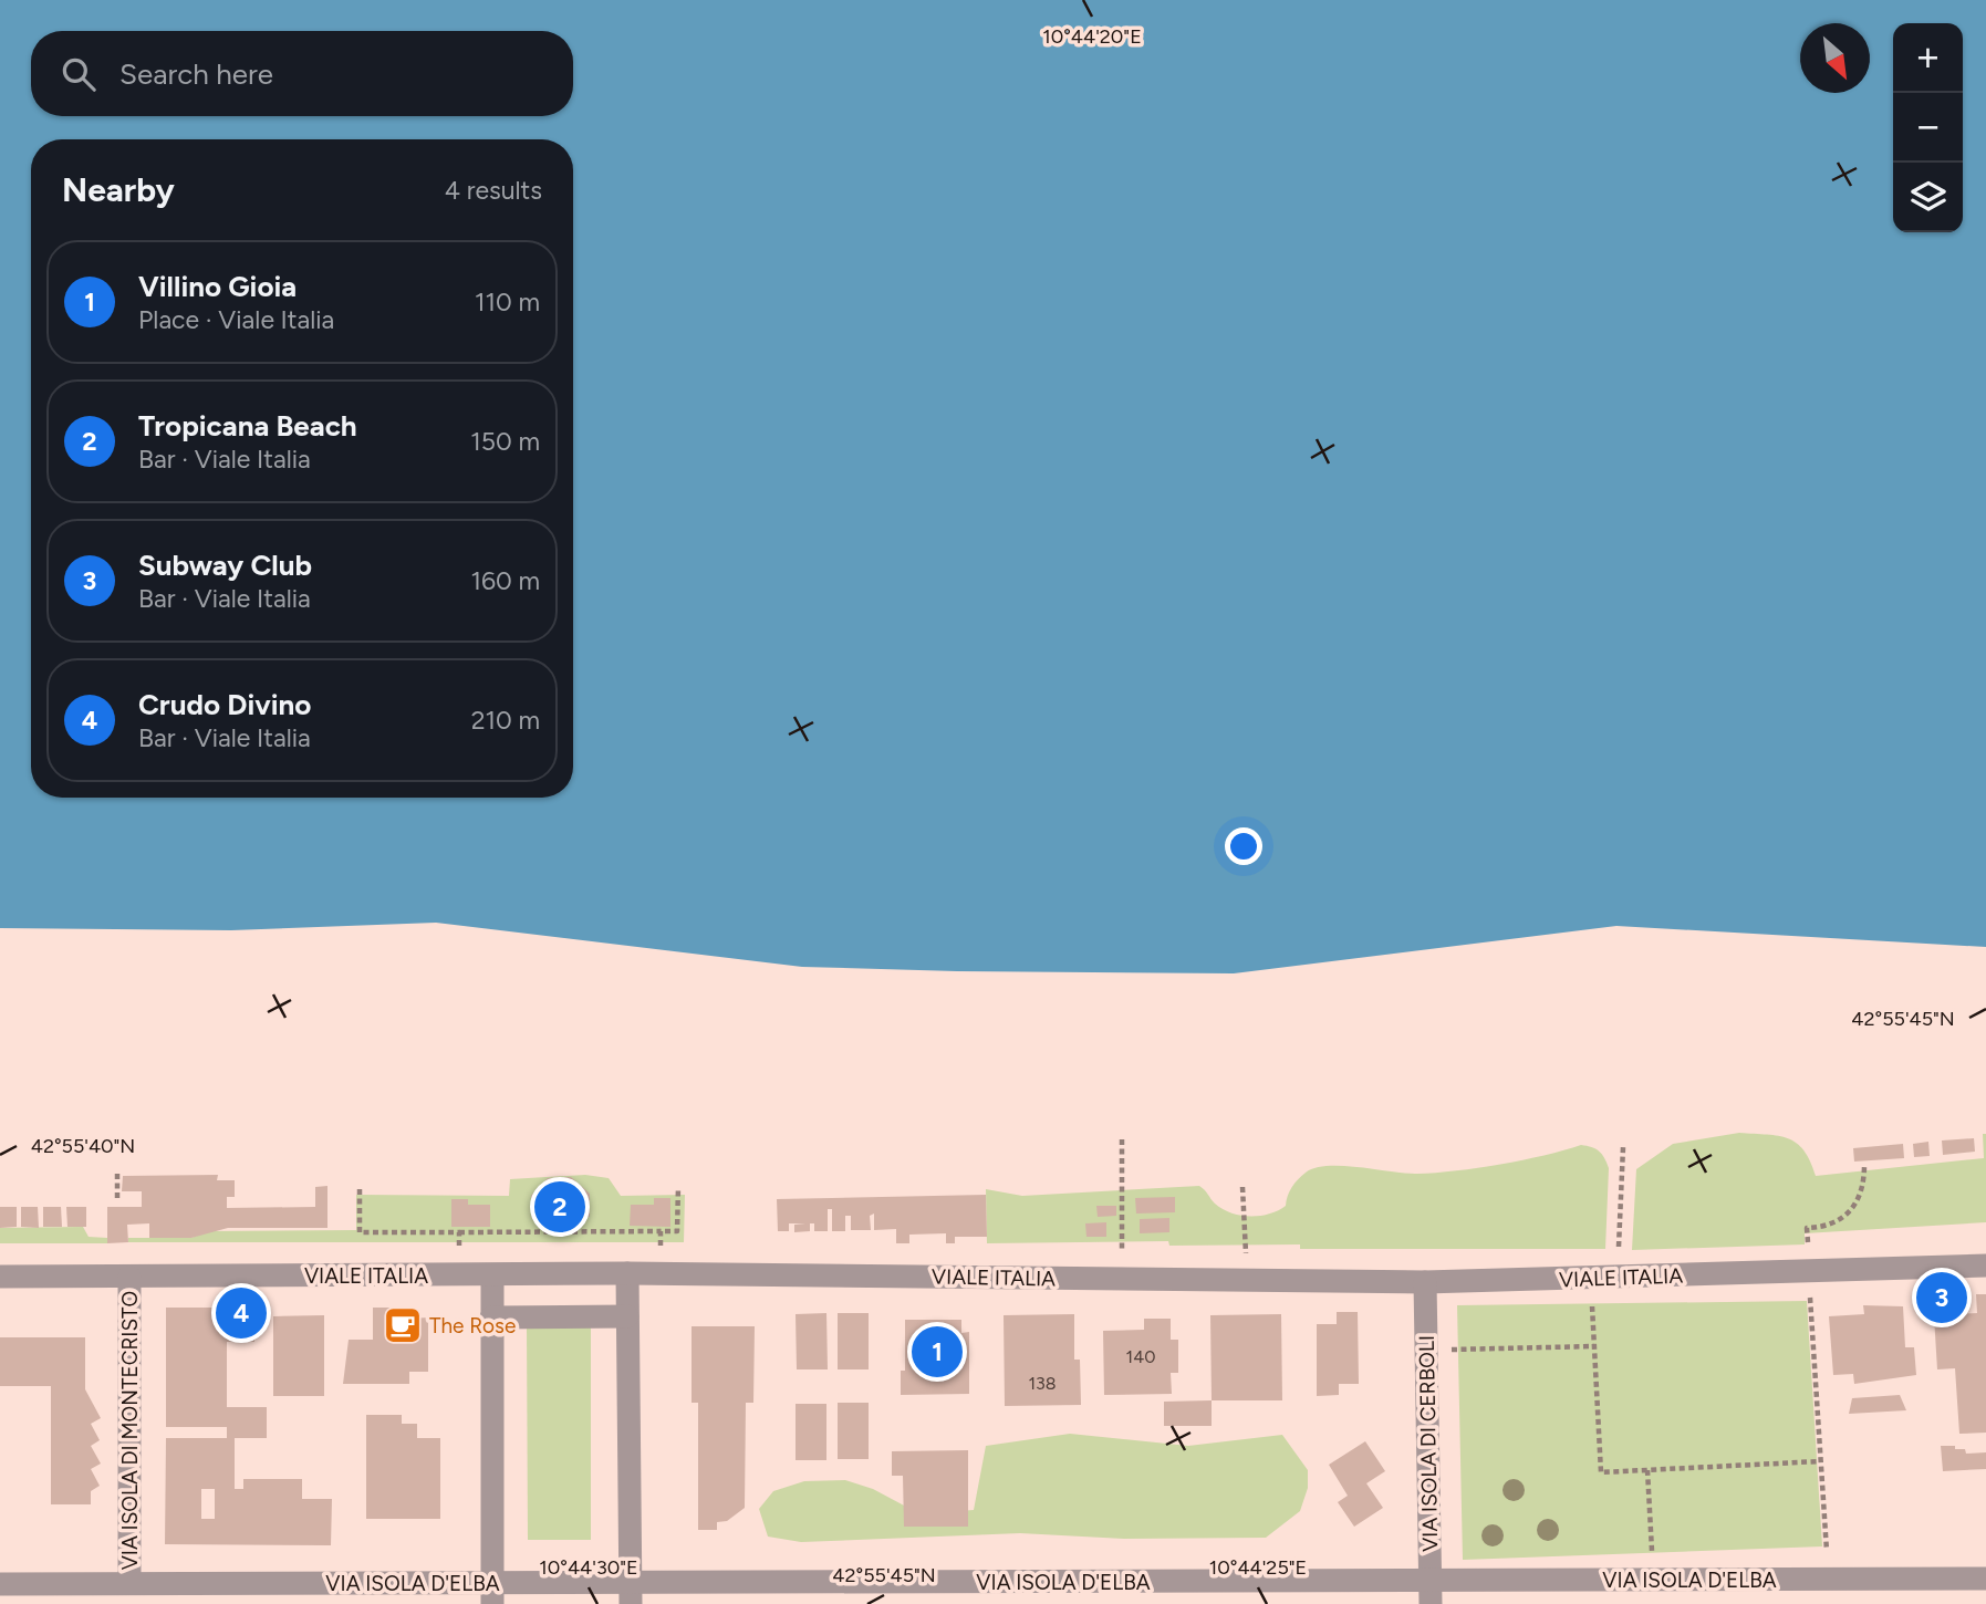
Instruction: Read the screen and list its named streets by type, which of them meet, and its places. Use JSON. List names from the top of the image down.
{
  "streets": {
    "street": [
      "VIALE ITALIA",
      "VIA ISOLA DI MONTECRISTO",
      "VIA ISOLA DI CERBOLI",
      "VIA ISOLA D'ELBA"
    ]
  },
  "crossings": [
    ["VIALE ITALIA", "VIA ISOLA DI MONTECRISTO"],
    ["VIALE ITALIA", "VIA ISOLA DI CERBOLI"],
    ["VIA ISOLA DI MONTECRISTO", "VIA ISOLA D'ELBA"],
    ["VIA ISOLA DI CERBOLI", "VIA ISOLA D'ELBA"]
  ],
  "places": {
    "cafe": ["The Rose"]
  },
  "house_numbers": ["140", "138"],
  "north": "bottom right",
  "page": {
    "map_buttons": ["+", "−"],
    "search": "Search here",
    "heading": ["Nearby", "4 results"],
    "list": [
      {
        "mark": "1",
        "name": "Villino Gioia",
        "note": "Place · Viale Italia",
        "value": "110 m"
      },
      {
        "mark": "2",
        "name": "Tropicana Beach",
        "note": "Bar · Viale Italia",
        "value": "150 m"
      },
      {
        "mark": "3",
        "name": "Subway Club",
        "note": "Bar · Viale Italia",
        "value": "160 m"
      },
      {
        "mark": "4",
        "name": "Crudo Divino",
        "note": "Bar · Viale Italia",
        "value": "210 m"
      }
    ],
    "pins": [
      "2",
      "3",
      "4",
      "1"
    ]
  },
  "coordinates": [
    "10°44'20\"E",
    "42°55'45\"N",
    "42°55'40\"N",
    "10°44'30\"E",
    "10°44'25\"E"
  ]
}
